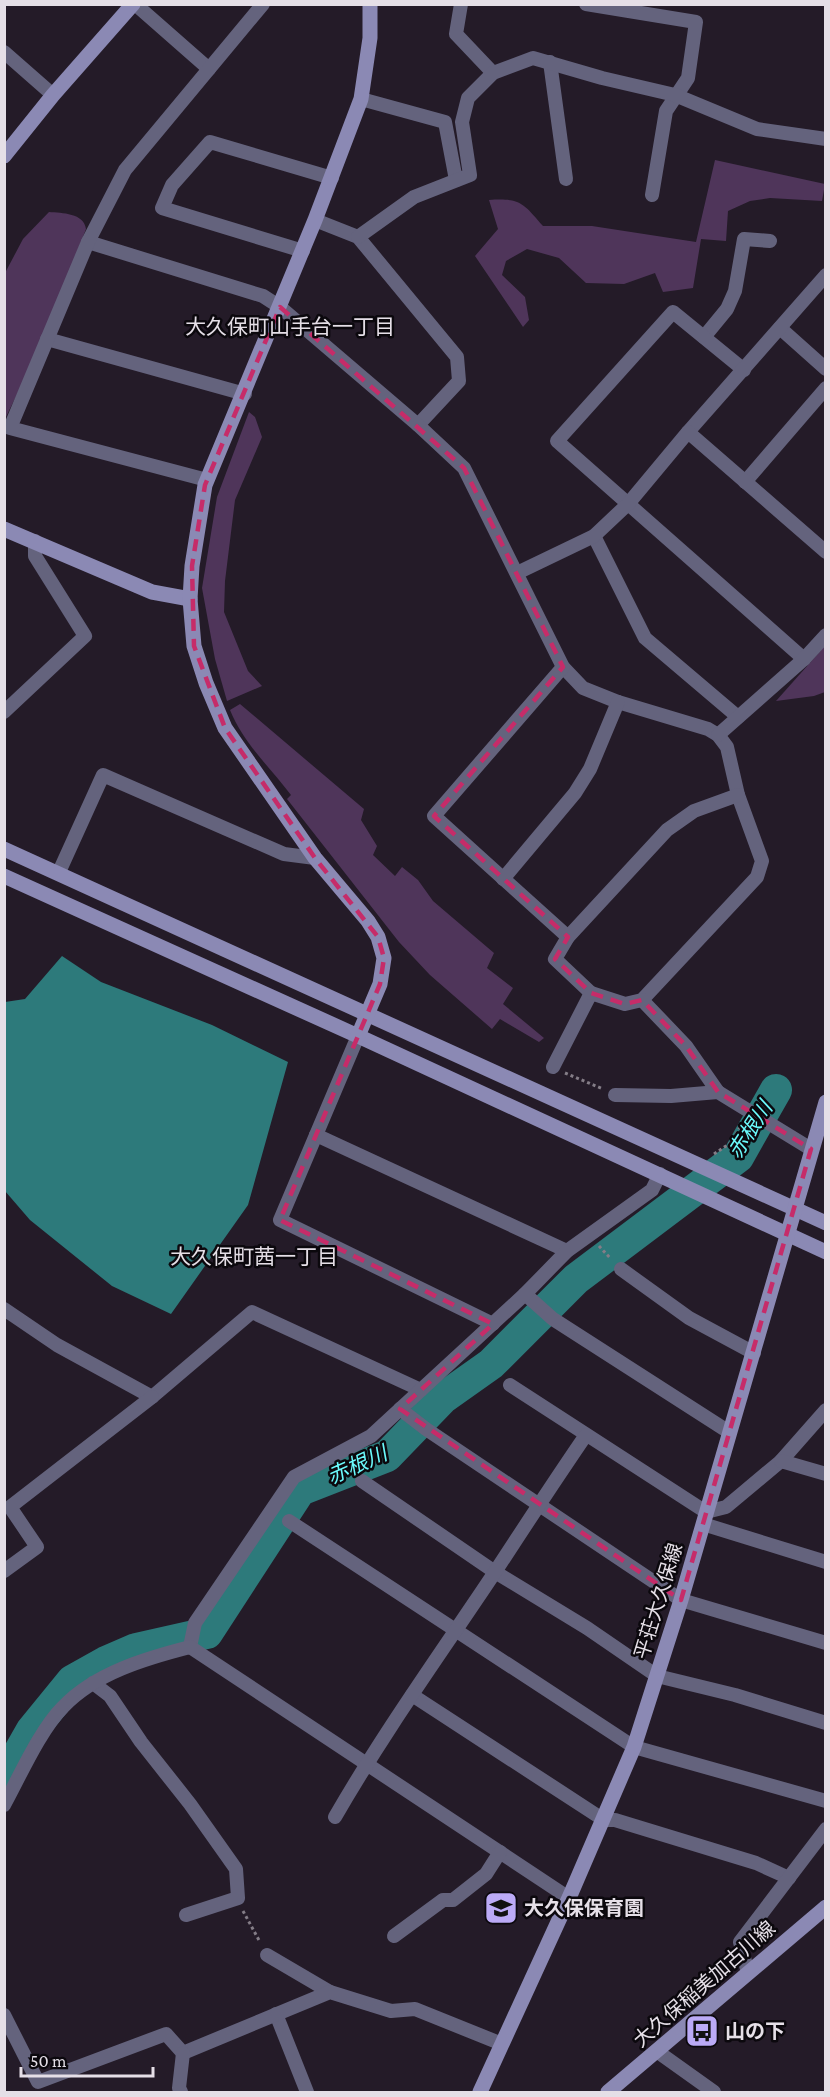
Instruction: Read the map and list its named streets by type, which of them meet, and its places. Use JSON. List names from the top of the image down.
{
  "streets": {
    "street": ["平荘大久保線", "大久保稲美加古川線"]
  },
  "districts": ["大久保町山手台一丁目", "大久保町茜一丁目"],
  "water": ["赤根川"],
  "places": {
    "school or university": ["大久保保育園"],
    "bus stop": ["山の下"]
  },
  "scale_bar": "50 m"
}
